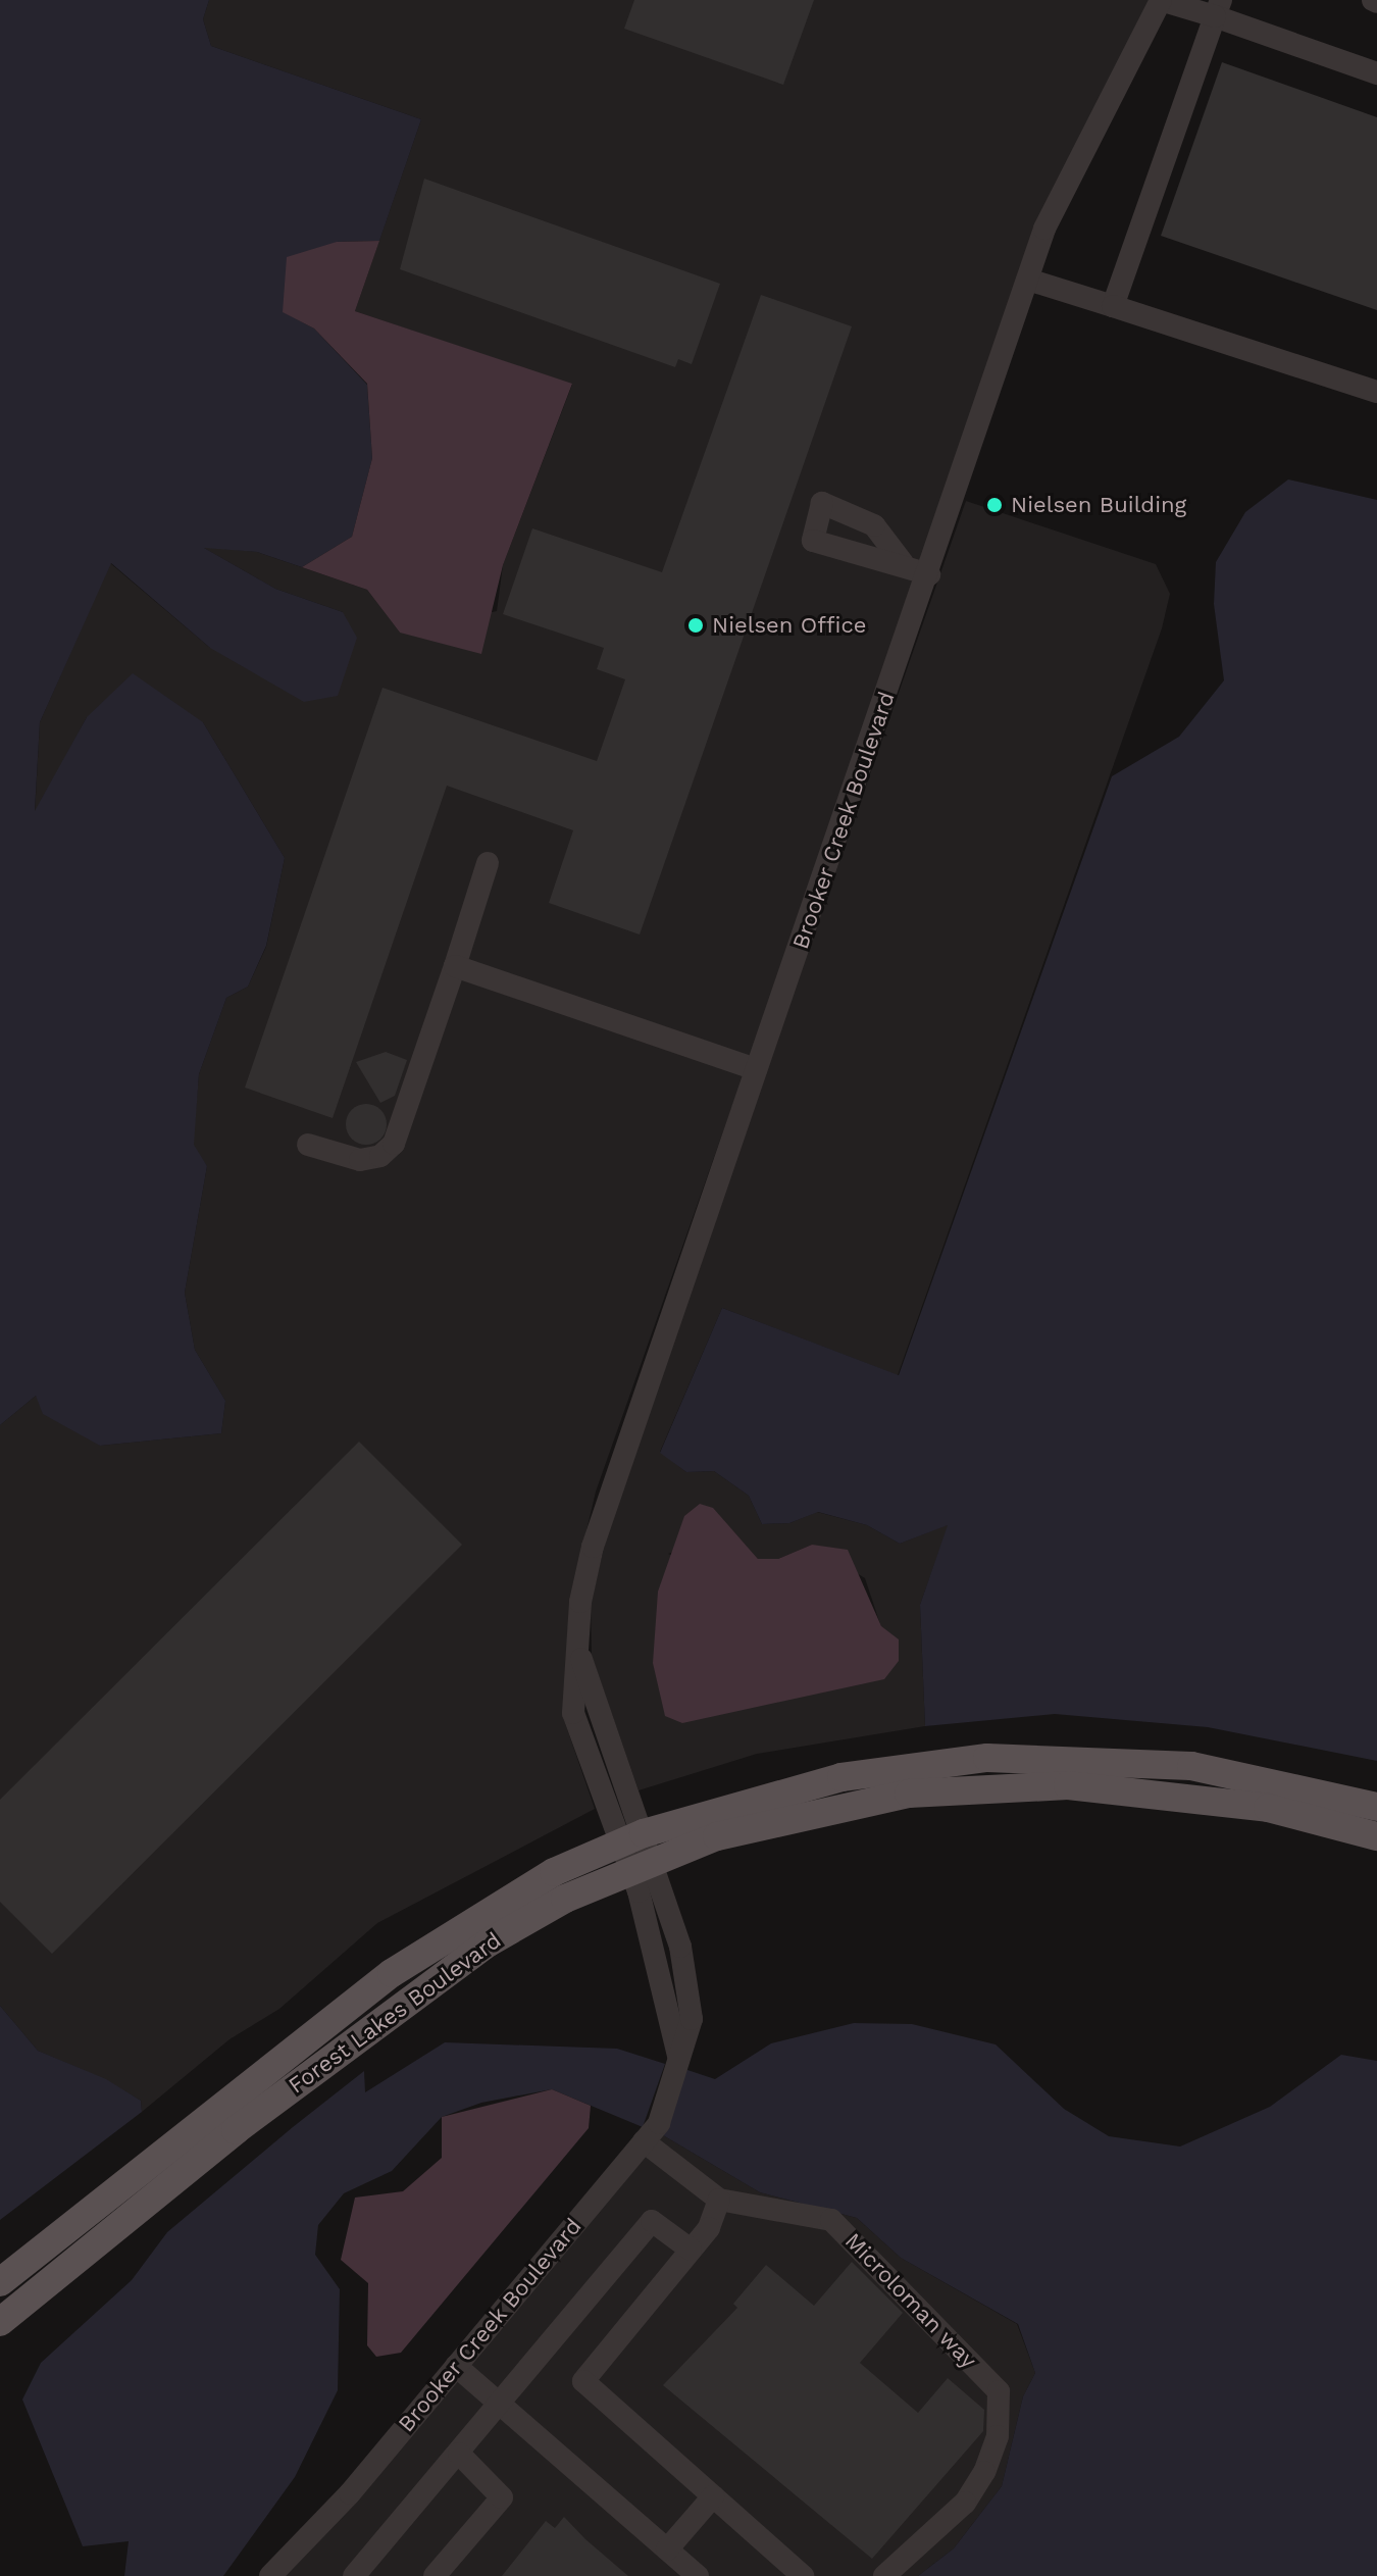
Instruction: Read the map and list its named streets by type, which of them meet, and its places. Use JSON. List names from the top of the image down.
{
  "streets": {
    "main road": ["Forest Lakes Boulevard"],
    "street": ["Brooker Creek Boulevard", "Microloman way"]
  },
  "crossings": [
    ["Brooker Creek Boulevard", "Forest Lakes Boulevard"],
    ["Brooker Creek Boulevard", "Microloman way"]
  ],
  "places": ["Nielsen Building", "Nielsen Office"]
}
